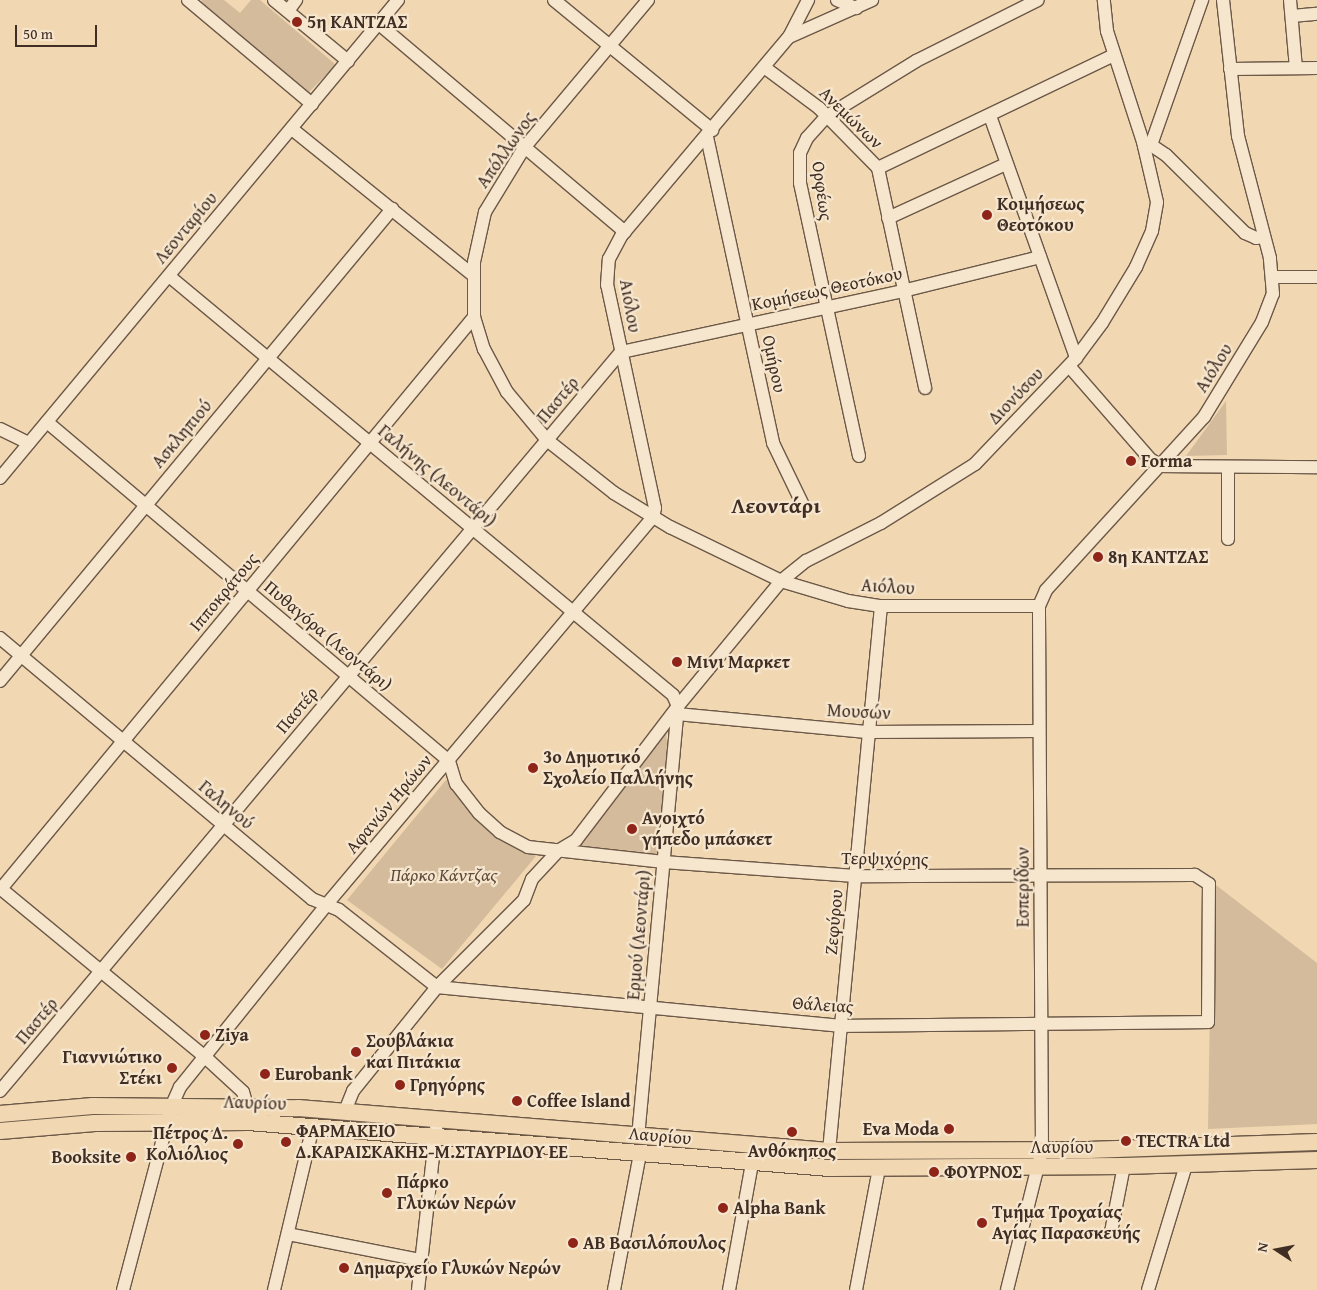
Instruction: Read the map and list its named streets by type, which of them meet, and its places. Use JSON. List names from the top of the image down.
{
  "streets": {
    "main road": ["Λαυρίου"],
    "street": [
      "Ανεμώνων",
      "Απόλλωνος",
      "Ορφέως",
      "Λεονταρίου",
      "Κομήσεως Θεοτόκου",
      "Αιόλου",
      "Ομήρου",
      "Διονύσου",
      "Παστέρ",
      "Ασκληπιού",
      "Γαλήνης (Λεοντάρι)",
      "Ιπποκράτους",
      "Πυθαγόρα (Λεοντάρι)",
      "Μουσών",
      "Αφανών Ηρώων",
      "Γαληνού",
      "Τερψιχόρης",
      "Εσπερίδων",
      "Ζεφύρου",
      "Ερμού (Λεοντάρι)",
      "Θάλειας"
    ]
  },
  "crossings": [
    ["Ανεμώνων", "Ορφέως"],
    ["Ανεμώνων", "Κομήσεως Θεοτόκου"],
    ["Ανεμώνων", "Αιόλου"],
    ["Απόλλωνος", "Αιόλου"],
    ["Απόλλωνος", "Παστέρ"],
    ["Απόλλωνος", "Ιπποκράτους"],
    ["Απόλλωνος", "Αφανών Ηρώων"],
    ["Ορφέως", "Κομήσεως Θεοτόκου"],
    ["Λεονταρίου", "Γαλήνης (Λεοντάρι)"],
    ["Λεονταρίου", "Πυθαγόρα (Λεοντάρι)"],
    ["Κομήσεως Θεοτόκου", "Αιόλου"],
    ["Κομήσεως Θεοτόκου", "Ομήρου"],
    ["Κομήσεως Θεοτόκου", "Παστέρ"],
    ["Αιόλου", "Ομήρου"],
    ["Αιόλου", "Διονύσου"],
    ["Αιόλου", "Παστέρ"],
    ["Αιόλου", "Αφανών Ηρώων"],
    ["Αιόλου", "Εσπερίδων"],
    ["Αιόλου", "Ζεφύρου"],
    ["Διονύσου", "Γαλήνης (Λεοντάρι)"],
    ["Διονύσου", "Μουσών"],
    ["Διονύσου", "Γαληνού"],
    ["Διονύσου", "Τερψιχόρης"],
    ["Διονύσου", "Ερμού (Λεοντάρι)"],
    ["Διονύσου", "Θάλειας"],
    ["Διονύσου", "Λαυρίου"],
    ["Παστέρ", "Γαλήνης (Λεοντάρι)"],
    ["Παστέρ", "Πυθαγόρα (Λεοντάρι)"],
    ["Παστέρ", "Γαληνού"],
    ["Ασκληπιού", "Γαλήνης (Λεοντάρι)"],
    ["Ασκληπιού", "Πυθαγόρα (Λεοντάρι)"],
    ["Ασκληπιού", "Γαληνού"],
    ["Γαλήνης (Λεοντάρι)", "Ιπποκράτους"],
    ["Γαλήνης (Λεοντάρι)", "Μουσών"],
    ["Γαλήνης (Λεοντάρι)", "Αφανών Ηρώων"],
    ["Γαλήνης (Λεοντάρι)", "Ερμού (Λεοντάρι)"],
    ["Ιπποκράτους", "Πυθαγόρα (Λεοντάρι)"],
    ["Ιπποκράτους", "Γαληνού"],
    ["Πυθαγόρα (Λεοντάρι)", "Αφανών Ηρώων"],
    ["Πυθαγόρα (Λεοντάρι)", "Τερψιχόρης"],
    ["Μουσών", "Εσπερίδων"],
    ["Μουσών", "Ζεφύρου"],
    ["Μουσών", "Ερμού (Λεοντάρι)"],
    ["Αφανών Ηρώων", "Γαληνού"],
    ["Αφανών Ηρώων", "Τερψιχόρης"],
    ["Αφανών Ηρώων", "Λαυρίου"],
    ["Γαληνού", "Θάλειας"],
    ["Τερψιχόρης", "Εσπερίδων"],
    ["Τερψιχόρης", "Ζεφύρου"],
    ["Τερψιχόρης", "Ερμού (Λεοντάρι)"],
    ["Τερψιχόρης", "Θάλειας"],
    ["Εσπερίδων", "Θάλειας"],
    ["Εσπερίδων", "Λαυρίου"],
    ["Ζεφύρου", "Θάλειας"],
    ["Ζεφύρου", "Λαυρίου"],
    ["Ερμού (Λεοντάρι)", "Θάλειας"],
    ["Ερμού (Λεοντάρι)", "Λαυρίου"]
  ],
  "districts": ["Λεοντάρι"],
  "parks": ["Πάρκο Κάντζας"],
  "places": [
    "5η ΚΑΝΤΖΑΣ",
    "Κοιμήσεως Θεοτόκου",
    "Forma",
    "8η ΚΑΝΤΖΑΣ",
    "Μινι Μαρκετ",
    "3ο Δημοτικό Σχολείο Παλλήνης",
    "Ανοιχτό γήπεδο μπάσκετ",
    "Ziya",
    "Σουβλάκια και Πιτάκια",
    "Γιαννιώτικο Στέκι",
    "Eurobank",
    "Γρηγόρης",
    "Coffee Island",
    "Eva Moda",
    "Ανθόκηπος",
    "TECTRA Ltd",
    "ΦΑΡΜΑΚΕΙΟ Δ.ΚΑΡΑΙΣΚΑΚΗΣ-Μ.ΣΤΑΥΡΙΔΟΥ ΕΕ",
    "Πέτρος Δ. Κολιόλιος",
    "Booksite",
    "ΦΟΥΡΝΟΣ",
    "Πάρκο Γλυκών Νερών",
    "Alpha Bank",
    "Τμήμα Τροχαίας Αγίας Παρασκευής",
    "ΑΒ Βασιλόπουλος",
    "Δημαρχείο Γλυκών Νερών"
  ],
  "scale_bar": "50 m",
  "north": "left"
}
